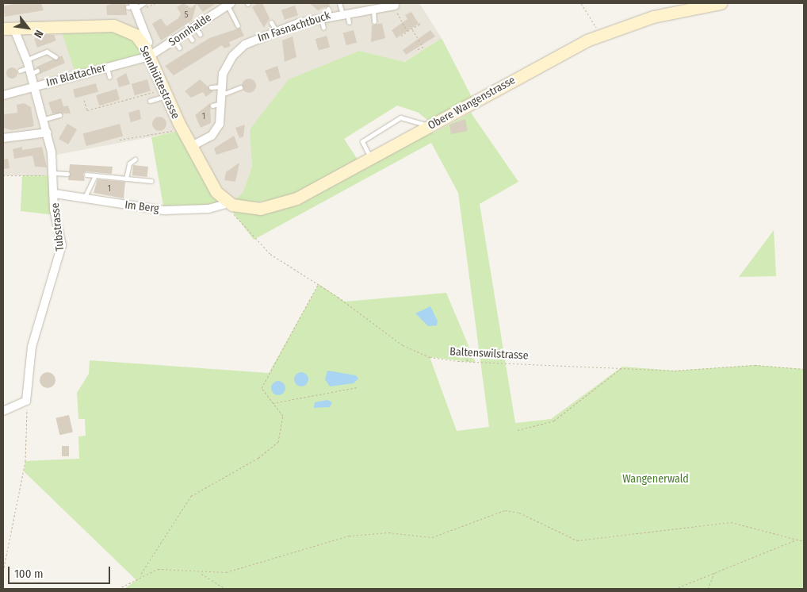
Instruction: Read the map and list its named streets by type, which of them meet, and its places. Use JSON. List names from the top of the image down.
{
  "streets": {
    "street": [
      "Im Fasnachtbuck",
      "Sonnhalde",
      "Im Blattacher",
      "Sennhüttestrasse",
      "Obere Wangenstrasse",
      "Im Berg",
      "Tubstrasse"
    ],
    "path": ["Baltenswilstrasse"]
  },
  "crossings": [
    ["Im Fasnachtbuck", "Sennhüttestrasse"],
    ["Sonnhalde", "Im Blattacher"],
    ["Sonnhalde", "Sennhüttestrasse"],
    ["Im Blattacher", "Sennhüttestrasse"],
    ["Im Blattacher", "Tubstrasse"],
    ["Sennhüttestrasse", "Obere Wangenstrasse"],
    ["Sennhüttestrasse", "Im Berg"],
    ["Sennhüttestrasse", "Tubstrasse"],
    ["Sennhüttestrasse", "Baltenswilstrasse"],
    ["Obere Wangenstrasse", "Im Berg"],
    ["Obere Wangenstrasse", "Baltenswilstrasse"],
    ["Im Berg", "Tubstrasse"],
    ["Im Berg", "Baltenswilstrasse"]
  ],
  "parks": ["Wangenerwald"],
  "house_numbers": ["5", "1", "1"],
  "scale_bar": "100 m",
  "north": "bottom right"
}
